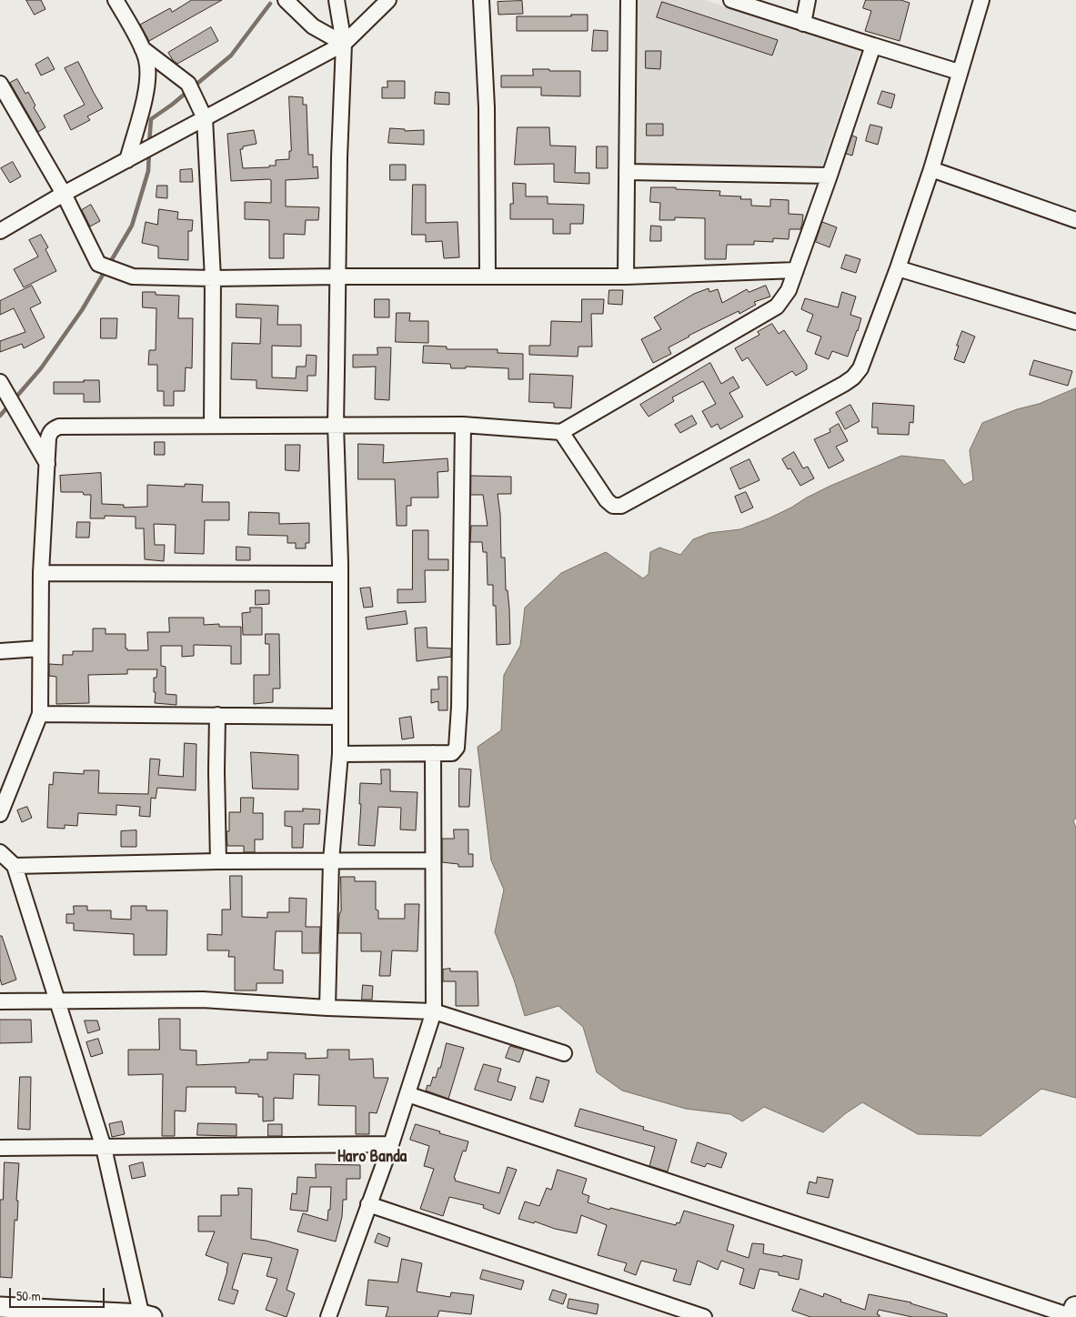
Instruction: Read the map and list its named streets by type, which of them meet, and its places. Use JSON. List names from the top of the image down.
{
  "districts": ["Haro Banda"],
  "scale_bar": "50 m"
}
